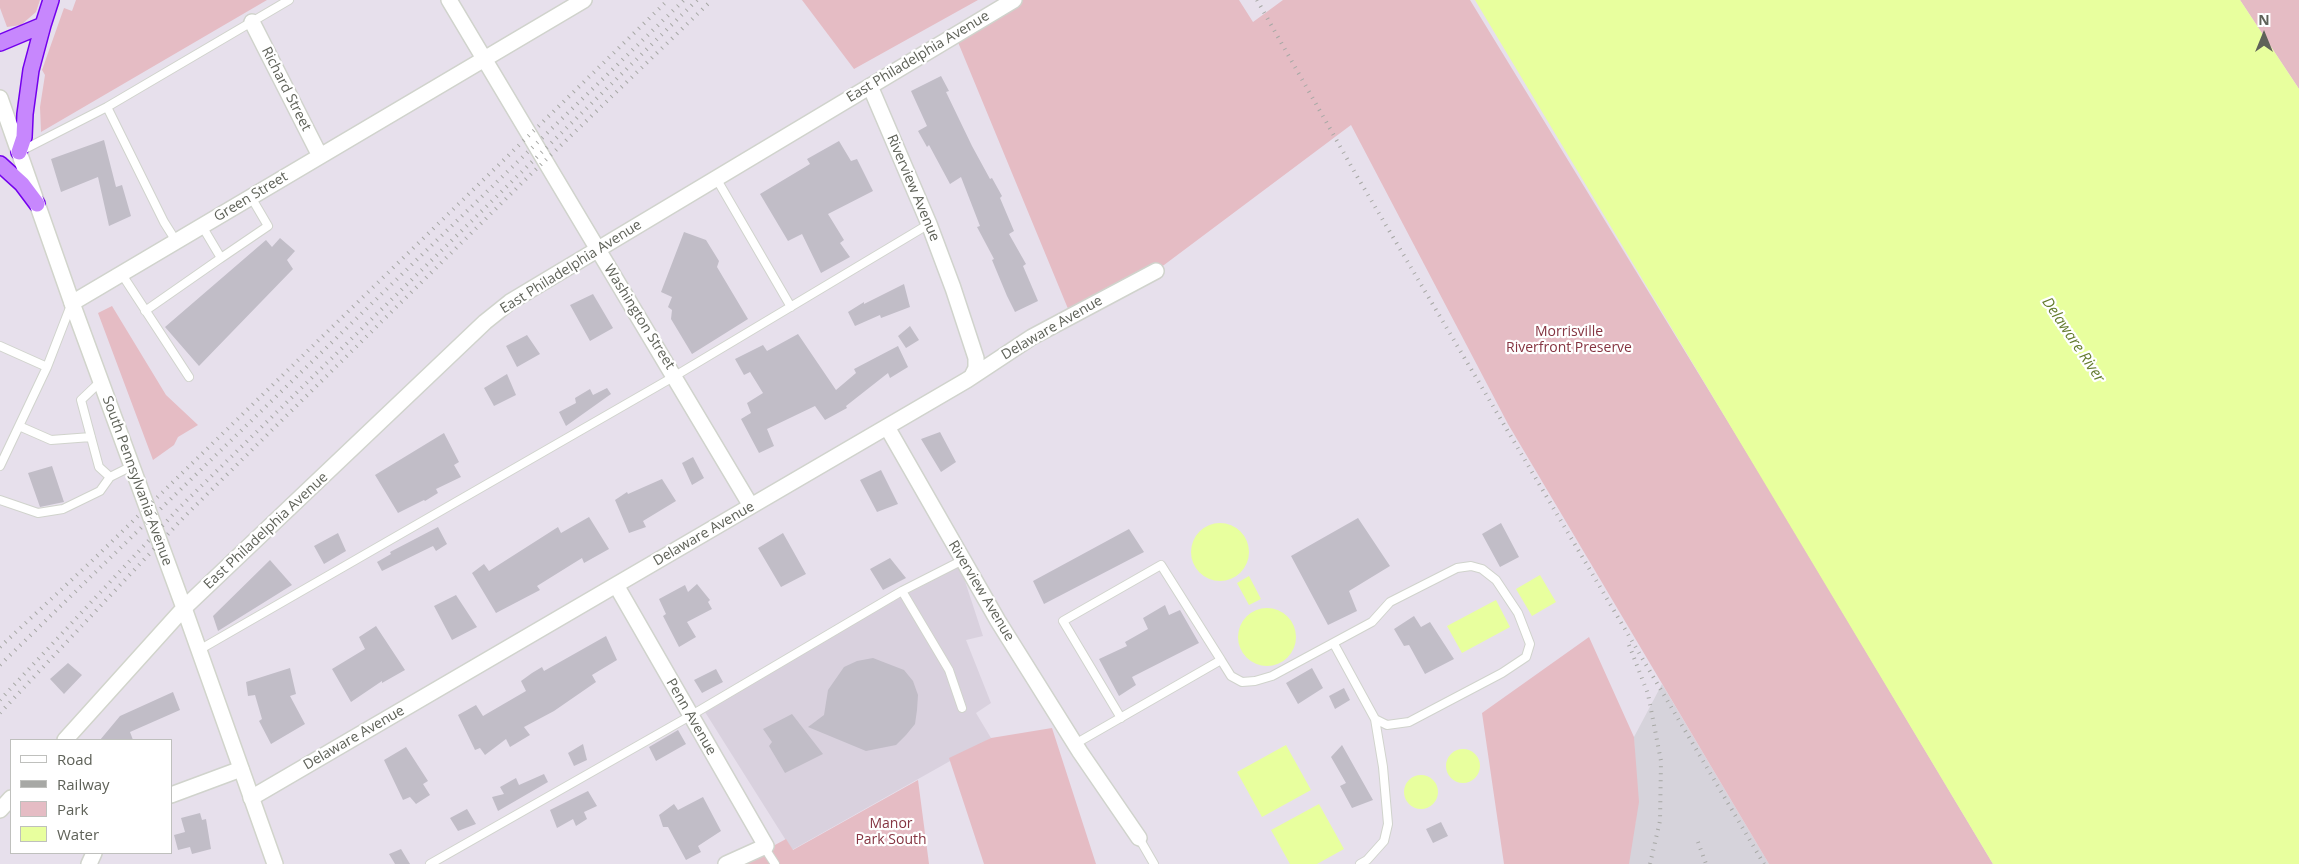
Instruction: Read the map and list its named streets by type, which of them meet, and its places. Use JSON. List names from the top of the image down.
{
  "streets": {
    "street": [
      "East Philadelphia Avenue",
      "Richard Street",
      "Riverview Avenue",
      "Green Street",
      "Washington Street",
      "Delaware Avenue",
      "South Pennsylvania Avenue",
      "Penn Avenue"
    ]
  },
  "crossings": [
    ["East Philadelphia Avenue", "Riverview Avenue"],
    ["East Philadelphia Avenue", "Washington Street"],
    ["East Philadelphia Avenue", "South Pennsylvania Avenue"],
    ["Richard Street", "Green Street"],
    ["Riverview Avenue", "Delaware Avenue"],
    ["Green Street", "Washington Street"],
    ["Green Street", "South Pennsylvania Avenue"],
    ["Washington Street", "Delaware Avenue"],
    ["Delaware Avenue", "South Pennsylvania Avenue"],
    ["Delaware Avenue", "Penn Avenue"]
  ],
  "water": ["Delaware River"],
  "parks": ["Morrisville Riverfront Preserve", "Manor Park South"],
  "legend": [
    "Road",
    "Railway",
    "Park",
    "Water"
  ],
  "north": "top"
}
